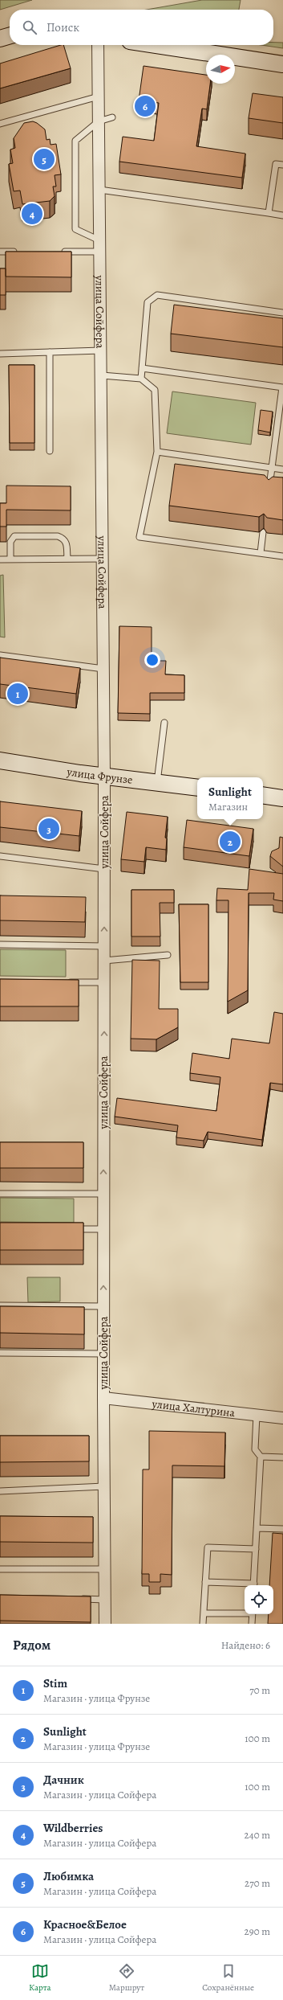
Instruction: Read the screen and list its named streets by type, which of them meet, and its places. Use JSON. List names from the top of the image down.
{
  "streets": {
    "street": ["улица Сойфера", "улица Фрунзе", "улица Халтурина"]
  },
  "crossings": [
    ["улица Сойфера", "улица Фрунзе"],
    ["улица Сойфера", "улица Халтурина"]
  ],
  "north": "right",
  "page": {
    "search": "Поиск",
    "pins": [
      "6",
      "5",
      "4",
      "1",
      "3",
      "2"
    ],
    "popup": ["Sunlight", "Магазин"],
    "heading": ["Рядом", "Найдено: 6"],
    "list": [
      {
        "mark": "1",
        "name": "Stim",
        "note": "Магазин · улица Фрунзе",
        "value": "70 m"
      },
      {
        "mark": "2",
        "name": "Sunlight",
        "note": "Магазин · улица Фрунзе",
        "value": "100 m"
      },
      {
        "mark": "3",
        "name": "Дачник",
        "note": "Магазин · улица Сойфера",
        "value": "100 m"
      },
      {
        "mark": "4",
        "name": "Wildberries",
        "note": "Магазин · улица Сойфера",
        "value": "240 m"
      },
      {
        "mark": "5",
        "name": "Любимка",
        "note": "Магазин · улица Сойфера",
        "value": "270 m"
      },
      {
        "mark": "6",
        "name": "Красное&Белое",
        "note": "Магазин · улица Сойфера",
        "value": "290 m"
      }
    ],
    "nav": ["Карта", "Маршрут", "Сохранённые"]
  }
}
